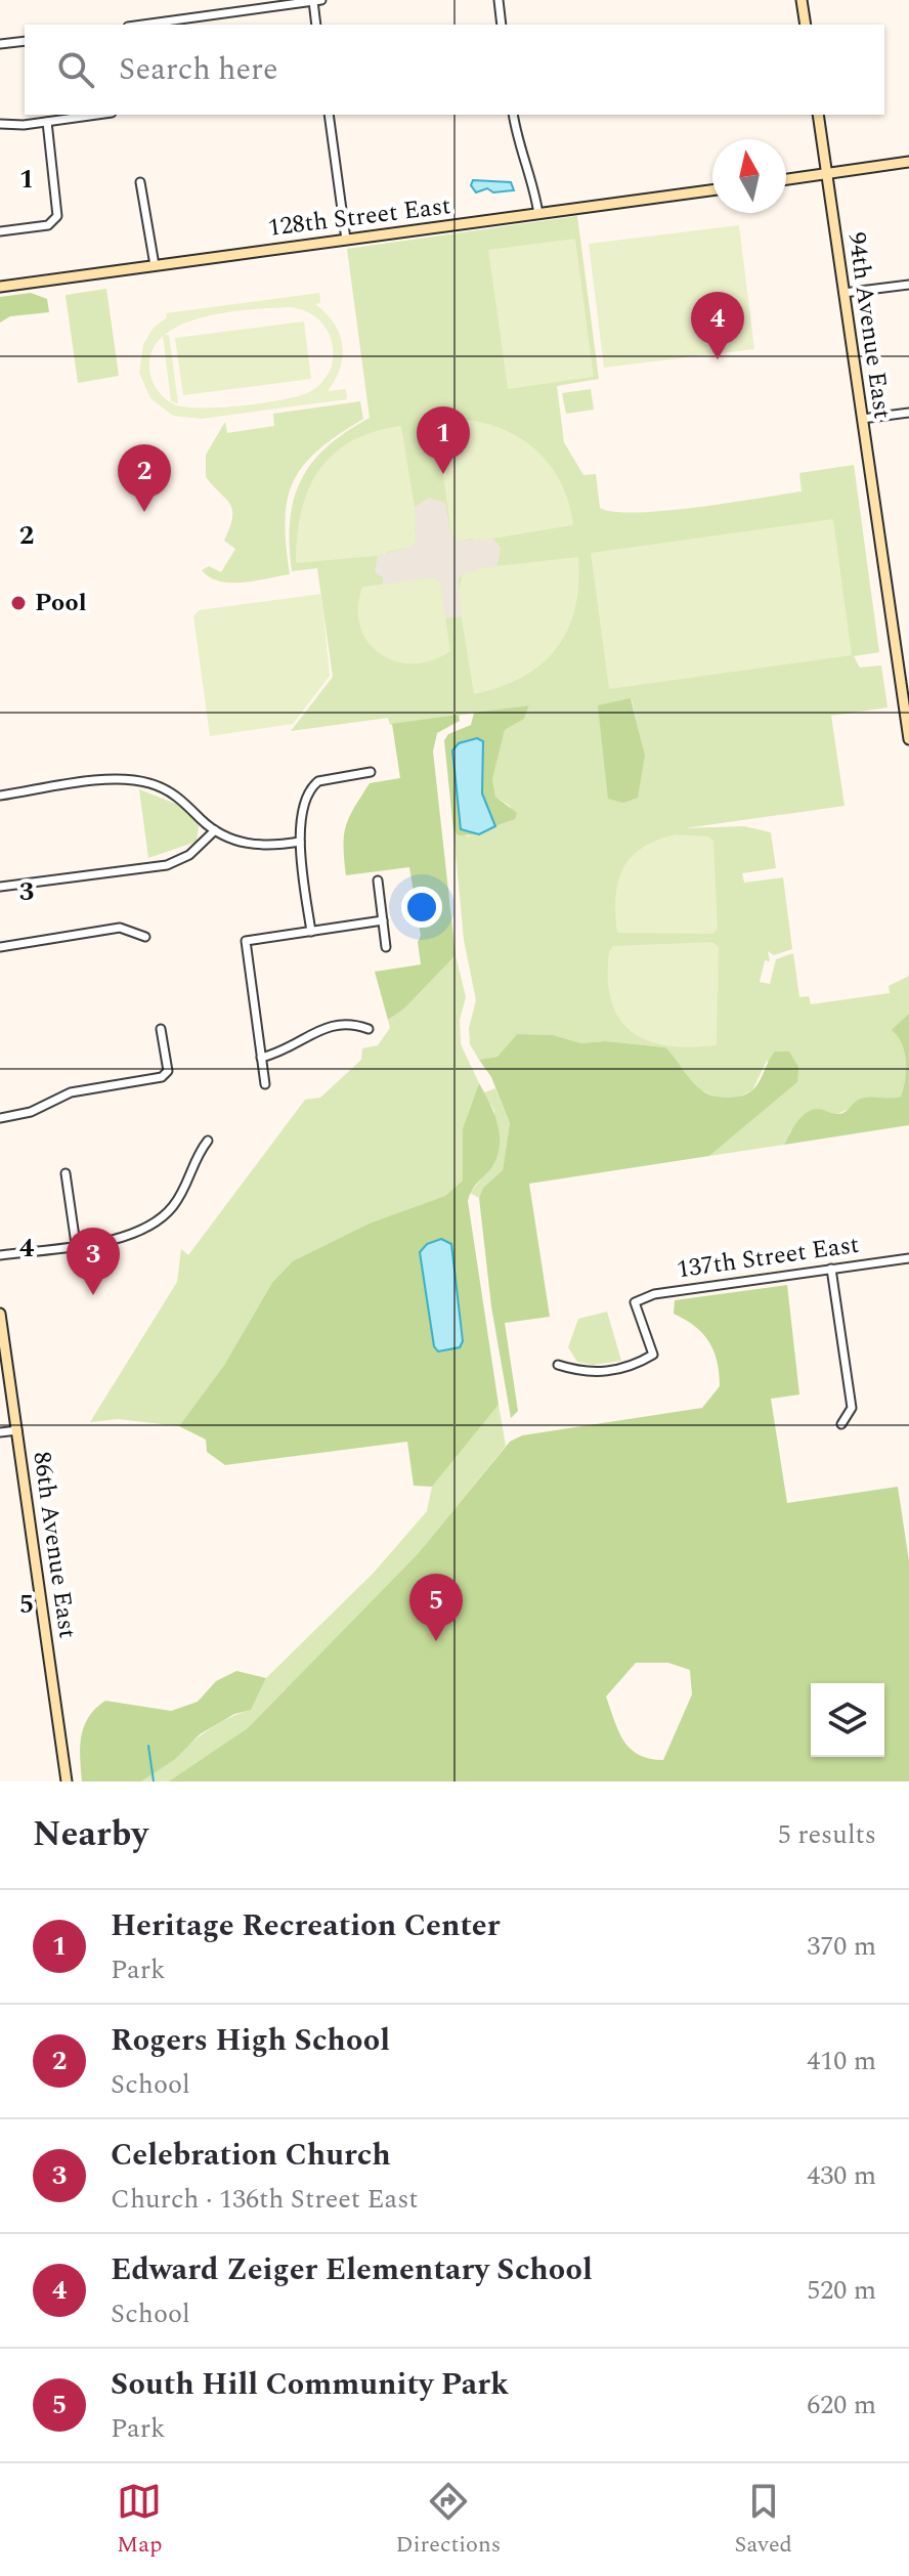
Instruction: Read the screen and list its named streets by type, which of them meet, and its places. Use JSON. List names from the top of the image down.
{
  "streets": {
    "street": [
      "128th Street East",
      "94th Avenue East",
      "137th Street East",
      "86th Avenue East"
    ]
  },
  "places": ["Pool"],
  "north": "top",
  "page": {
    "search": "Search here",
    "pins": [
      "4",
      "1",
      "2",
      "3",
      "5"
    ],
    "heading": ["Nearby", "5 results"],
    "list": [
      {
        "mark": "1",
        "name": "Heritage Recreation Center",
        "note": "Park",
        "value": "370 m"
      },
      {
        "mark": "2",
        "name": "Rogers High School",
        "note": "School",
        "value": "410 m"
      },
      {
        "mark": "3",
        "name": "Celebration Church",
        "note": "Church · 136th Street East",
        "value": "430 m"
      },
      {
        "mark": "4",
        "name": "Edward Zeiger Elementary School",
        "note": "School",
        "value": "520 m"
      },
      {
        "mark": "5",
        "name": "South Hill Community Park",
        "note": "Park",
        "value": "620 m"
      }
    ],
    "nav": ["Map", "Directions", "Saved"]
  },
  "grid": {
    "rows": [
      "1",
      "2",
      "3",
      "4",
      "5"
    ]
  }
}
